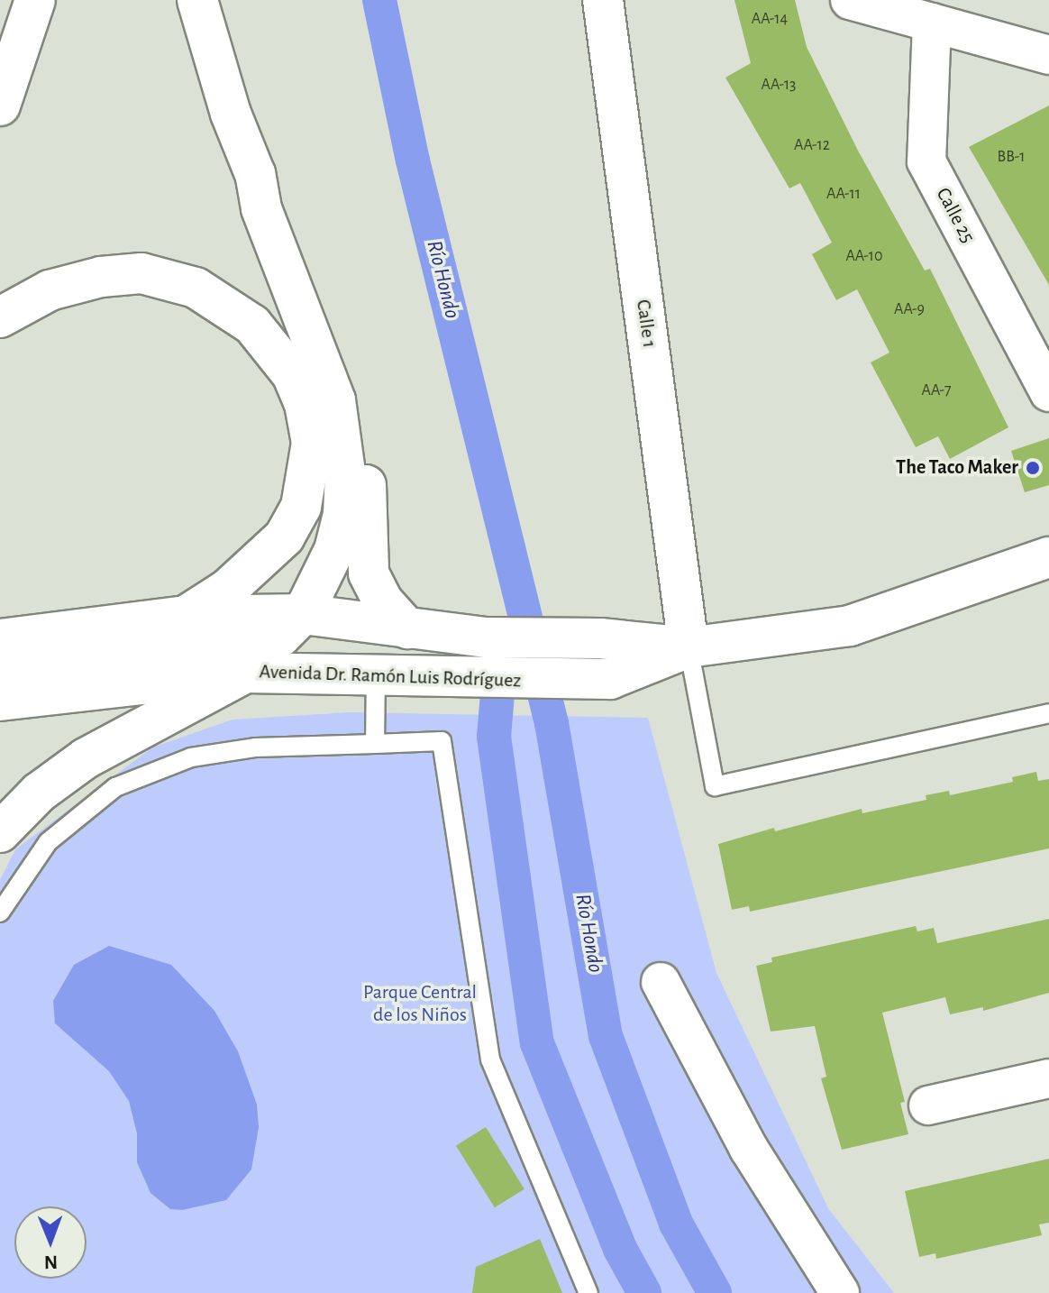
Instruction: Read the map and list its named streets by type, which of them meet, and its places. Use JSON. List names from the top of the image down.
{
  "streets": {
    "main road": ["Calle 1", "Avenida Dr. Ramón Luis Rodríguez"],
    "street": ["Calle 25"]
  },
  "crossings": [
    ["Calle 1", "Avenida Dr. Ramón Luis Rodríguez"]
  ],
  "water": ["Río Hondo"],
  "parks": ["Parque Central de los Niños"],
  "places": ["The Taco Maker"],
  "house_numbers": [
    "AA-14",
    "AA-13",
    "AA-12",
    "BB-1",
    "AA-11",
    "AA-10",
    "AA-9",
    "AA-7"
  ],
  "north": "bottom"
}
